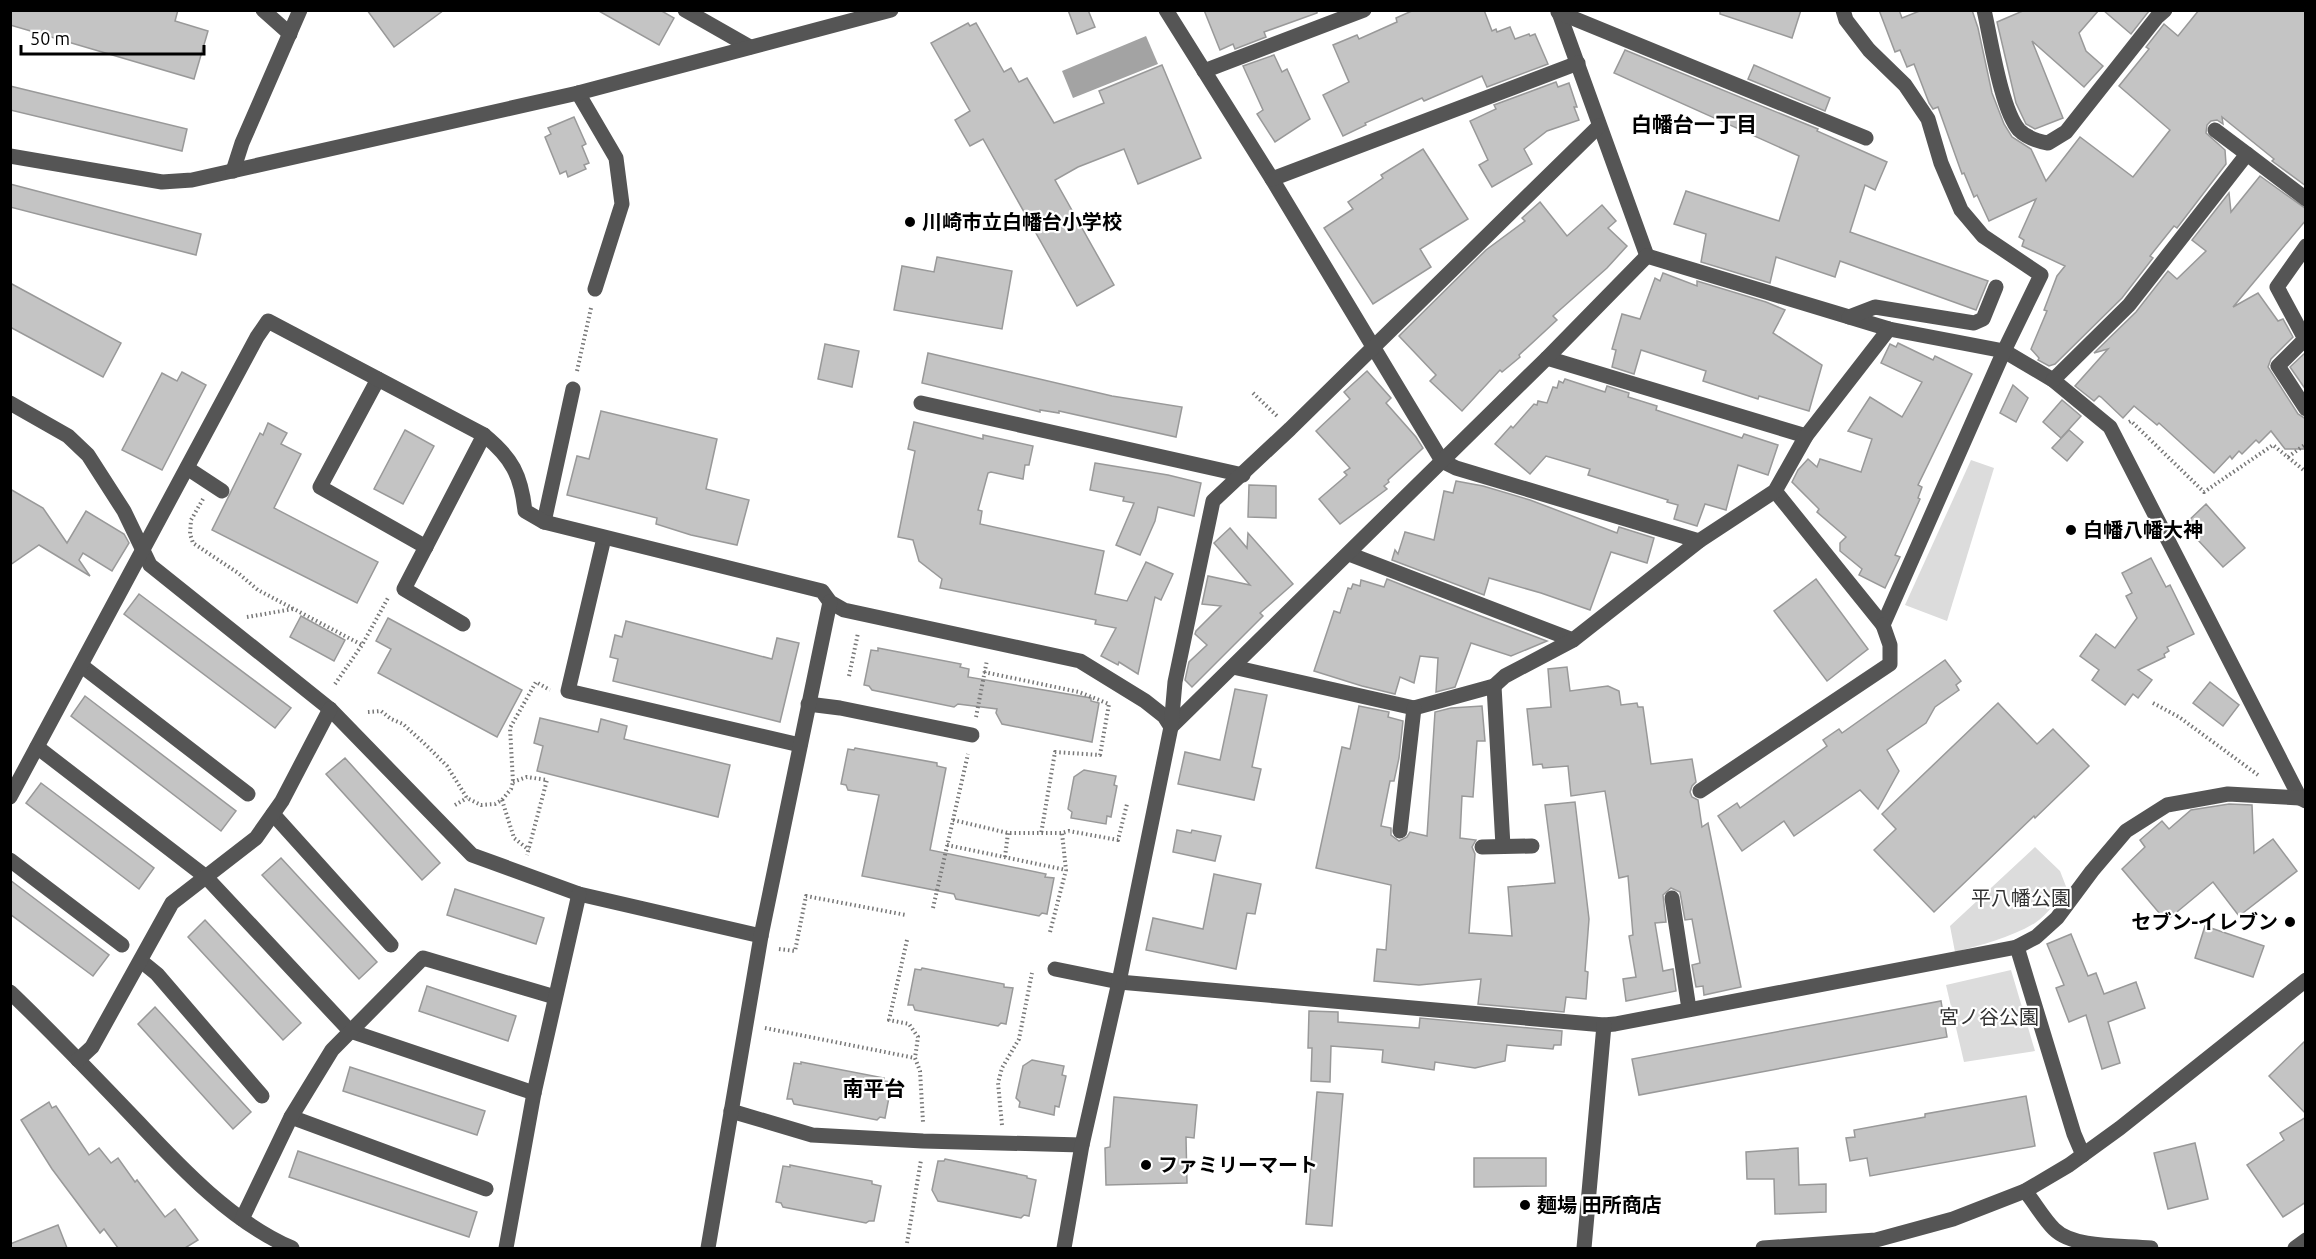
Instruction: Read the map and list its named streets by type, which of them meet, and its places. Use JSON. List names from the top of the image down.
{
  "districts": ["白幡台一丁目", "南平台"],
  "parks": ["平八幡公園", "宮ノ谷公園"],
  "places": [
    "川崎市立白幡台小学校",
    "白幡八幡大神",
    "セブン-イレブン",
    "ファミリーマート",
    "麺場 田所商店"
  ],
  "scale_bar": "50 m"
}
